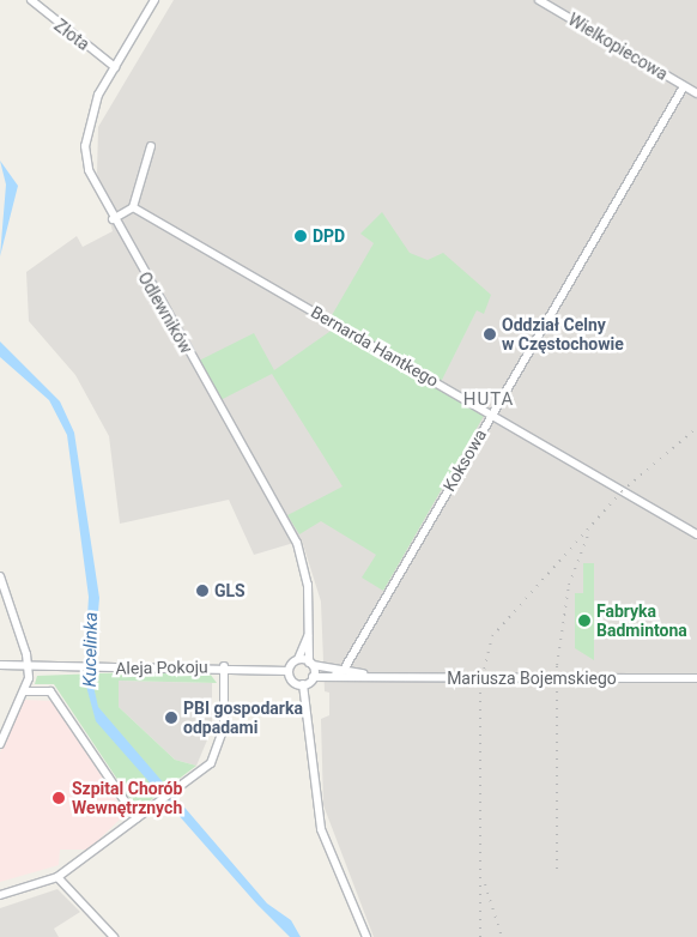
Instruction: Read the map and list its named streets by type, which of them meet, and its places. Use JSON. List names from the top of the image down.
{
  "streets": {
    "street": [
      "Złota",
      "Wielkopiecowa",
      "Odlewników",
      "Bernarda Hantkego",
      "Koksowa",
      "Aleja Pokoju",
      "Mariusza Bojemskiego"
    ]
  },
  "crossings": [
    ["Złota", "Odlewników"],
    ["Wielkopiecowa", "Koksowa"],
    ["Odlewników", "Aleja Pokoju"],
    ["Odlewników", "Mariusza Bojemskiego"],
    ["Bernarda Hantkego", "Koksowa"],
    ["Koksowa", "Mariusza Bojemskiego"],
    ["Aleja Pokoju", "Mariusza Bojemskiego"]
  ],
  "districts": ["HUTA"],
  "water": ["Kucelinka"],
  "places": [
    "DPD",
    "Oddział Celny w Częstochowie",
    "GLS",
    "Fabryka Badmintona",
    "PBI gospodarka odpadami",
    "Szpital Chorób Wewnętrznych"
  ]
}
